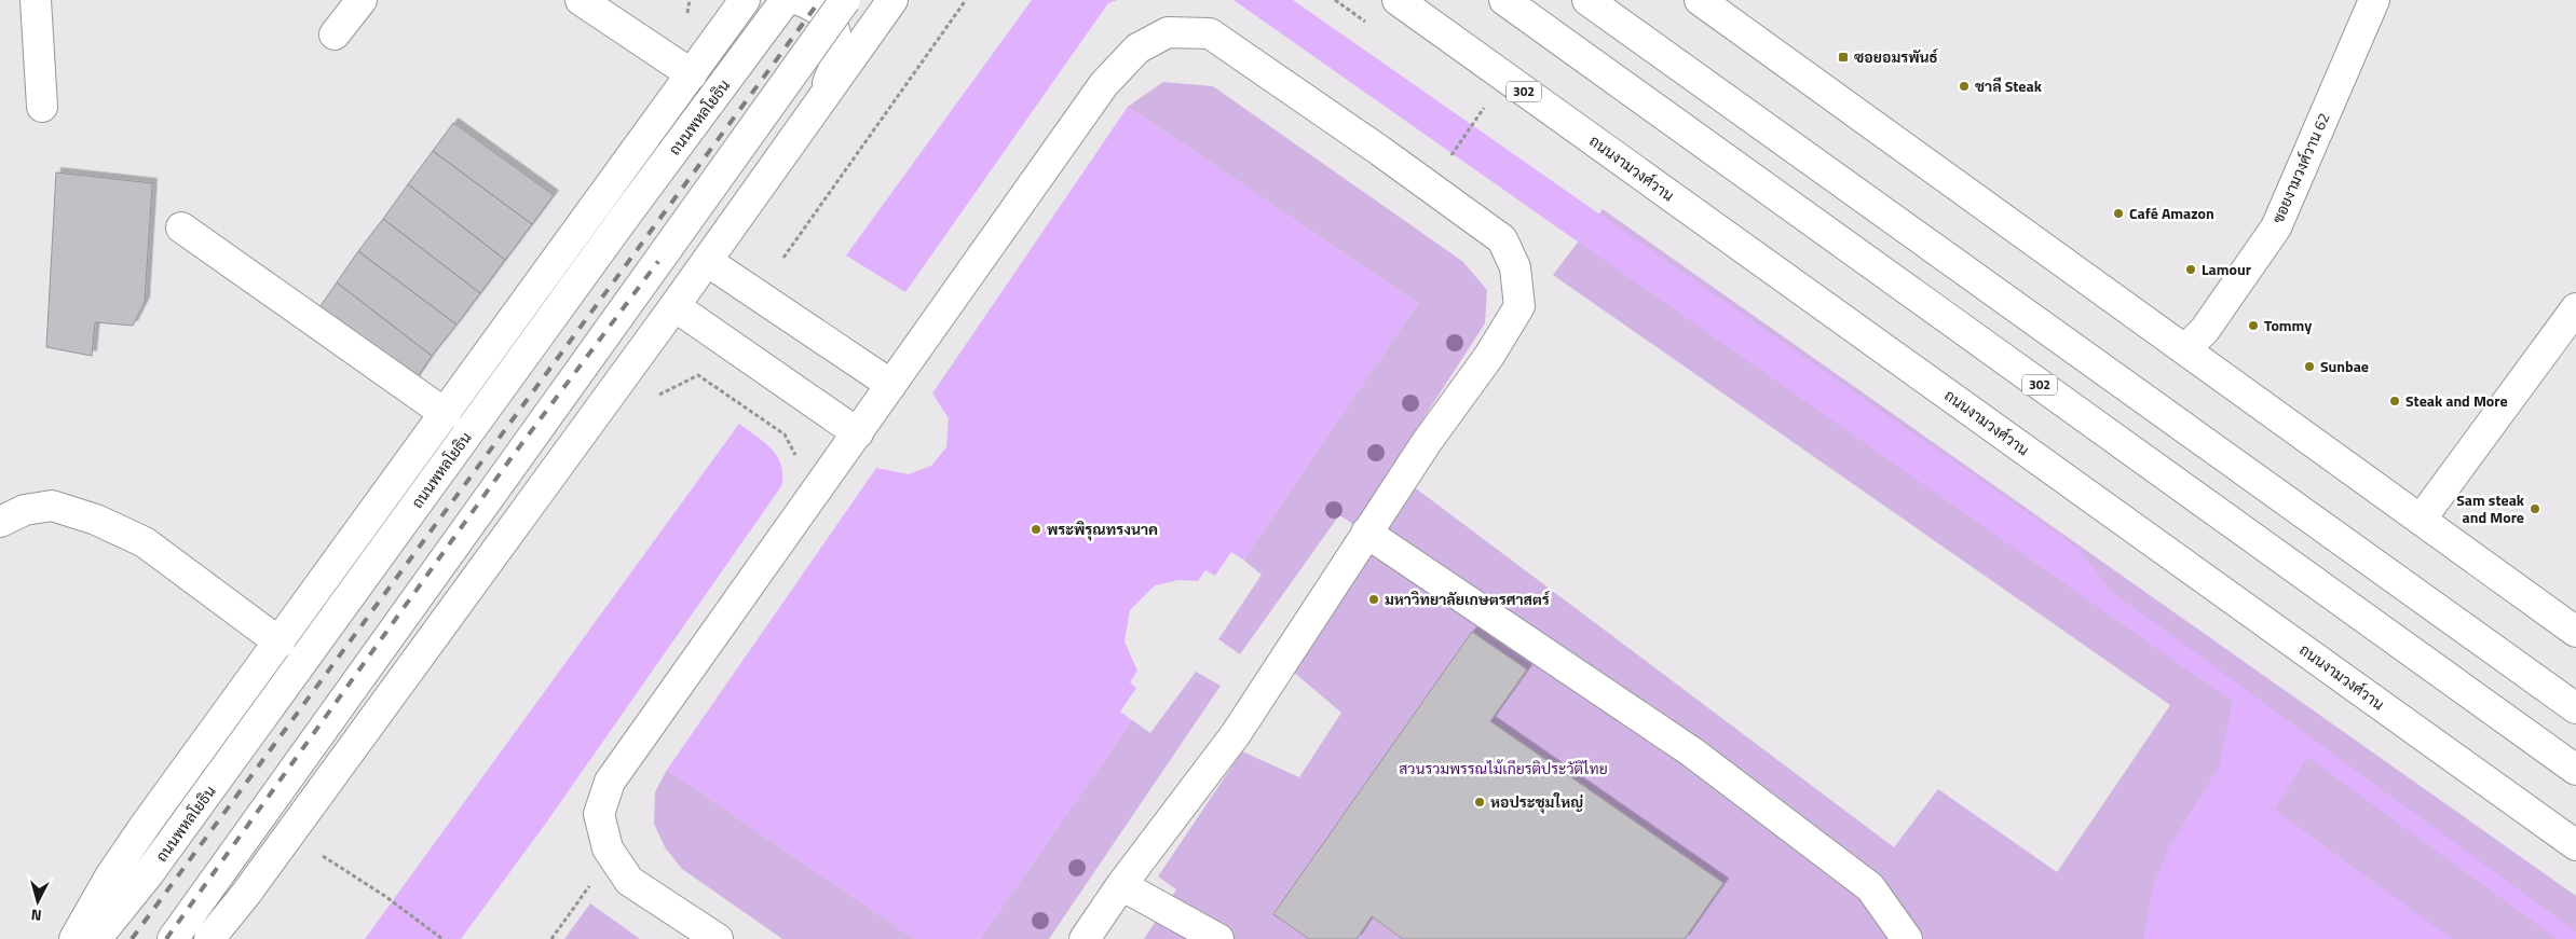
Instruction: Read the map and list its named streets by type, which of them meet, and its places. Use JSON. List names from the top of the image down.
{
  "streets": {
    "main road": [
      "302",
      "ถนนพหลโยธิน",
      "ถนนงามวงศ์วาน",
      "ซอยงามวงศ์วาน 62"
    ]
  },
  "parks": ["สวนรวมพรรณไม้เกียรติประวัติไทย"],
  "places": {
    "transit": ["ซอยอมรพันธ์"],
    "other": [
      "ชาลี Steak",
      "Café Amazon",
      "Lamour",
      "Tommy",
      "Sunbae",
      "Steak and More",
      "Sam steak and More",
      "พระพิรุณทรงนาค",
      "มหาวิทยาลัยเกษตรศาสตร์",
      "หอประชุมใหญ่"
    ]
  },
  "north": "bottom"
}
